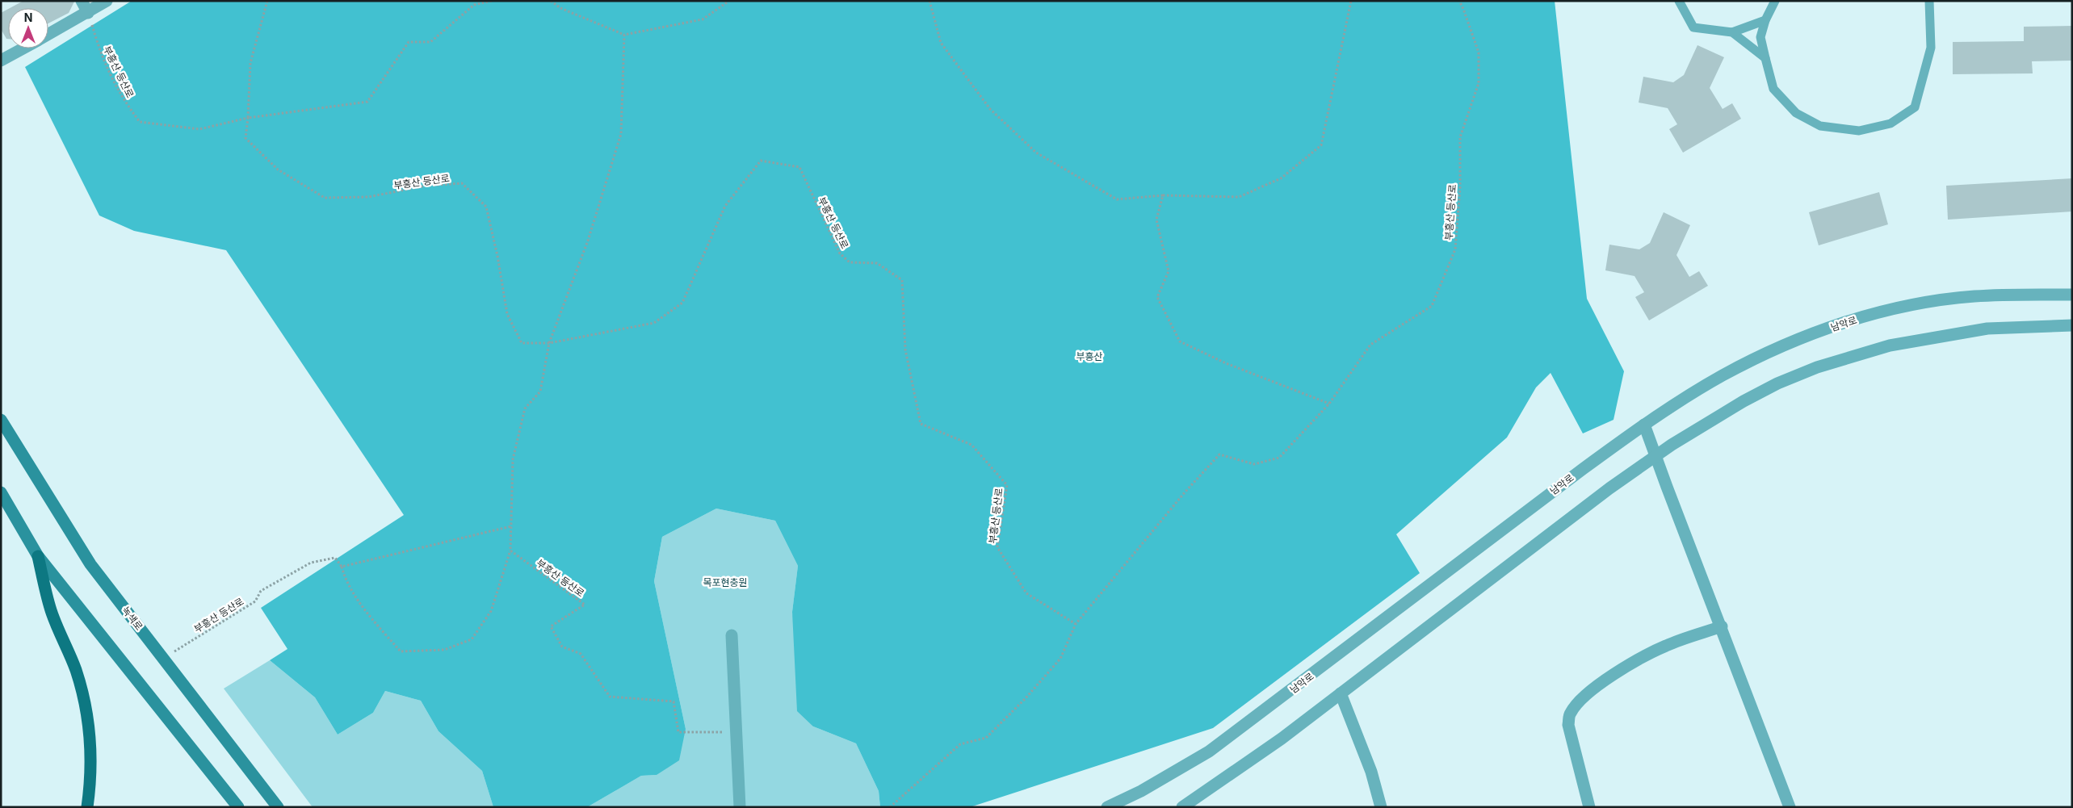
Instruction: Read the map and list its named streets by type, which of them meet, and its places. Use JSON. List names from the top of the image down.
{
  "streets": {
    "main road": ["녹색로"],
    "street": ["남악로"],
    "path": ["부흥산 등산로"]
  },
  "crossings": [
    ["부흥산 등산로", "녹색로"]
  ],
  "parks": ["부흥산", "목포현충원"],
  "north": "top"
}
